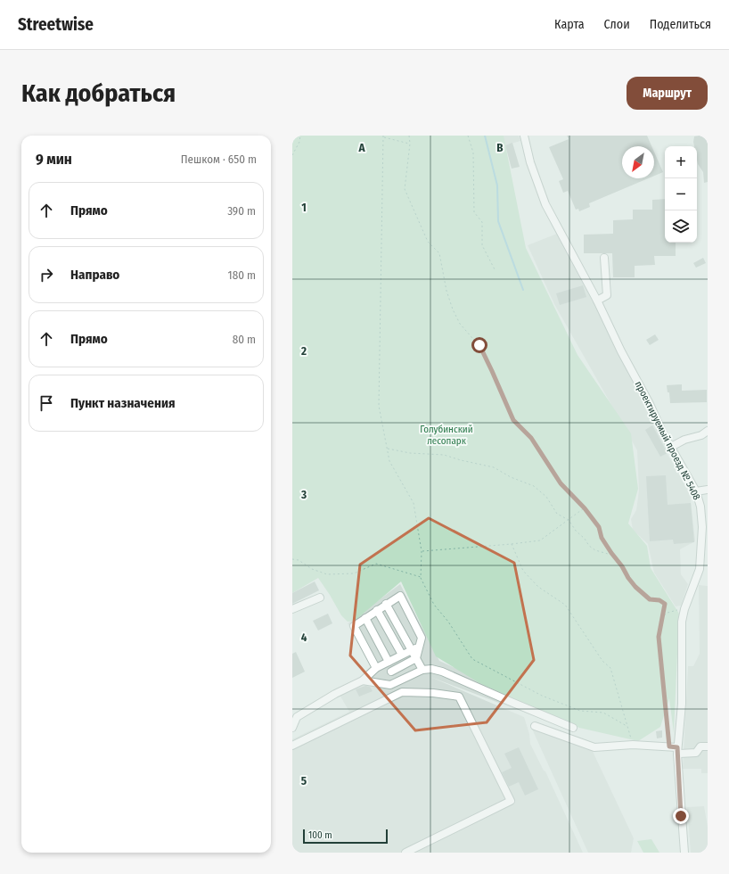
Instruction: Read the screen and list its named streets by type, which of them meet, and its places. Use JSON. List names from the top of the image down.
{
  "streets": {
    "street": ["проектируемый проезд № 5408"]
  },
  "parks": ["Голубинский лесопарк"],
  "scale_bar": "100 m",
  "north": "bottom left",
  "page": {
    "header": "Streetwise",
    "nav": ["Карта", "Слои", "Поделиться"],
    "buttons": "Маршрут",
    "title": "Как добраться",
    "heading": ["9 мин", "Пешком · 650 m"],
    "map_buttons": ["+", "−"],
    "list": [
      ["Прямо", "390 m"],
      ["Направо", "180 m"],
      ["Прямо", "80 m"],
      "Пункт назначения"
    ],
    "scale": "100 m"
  },
  "grid": {
    "columns": ["A", "B"],
    "rows": [
      "1",
      "2",
      "3",
      "4",
      "5"
    ]
  }
}
